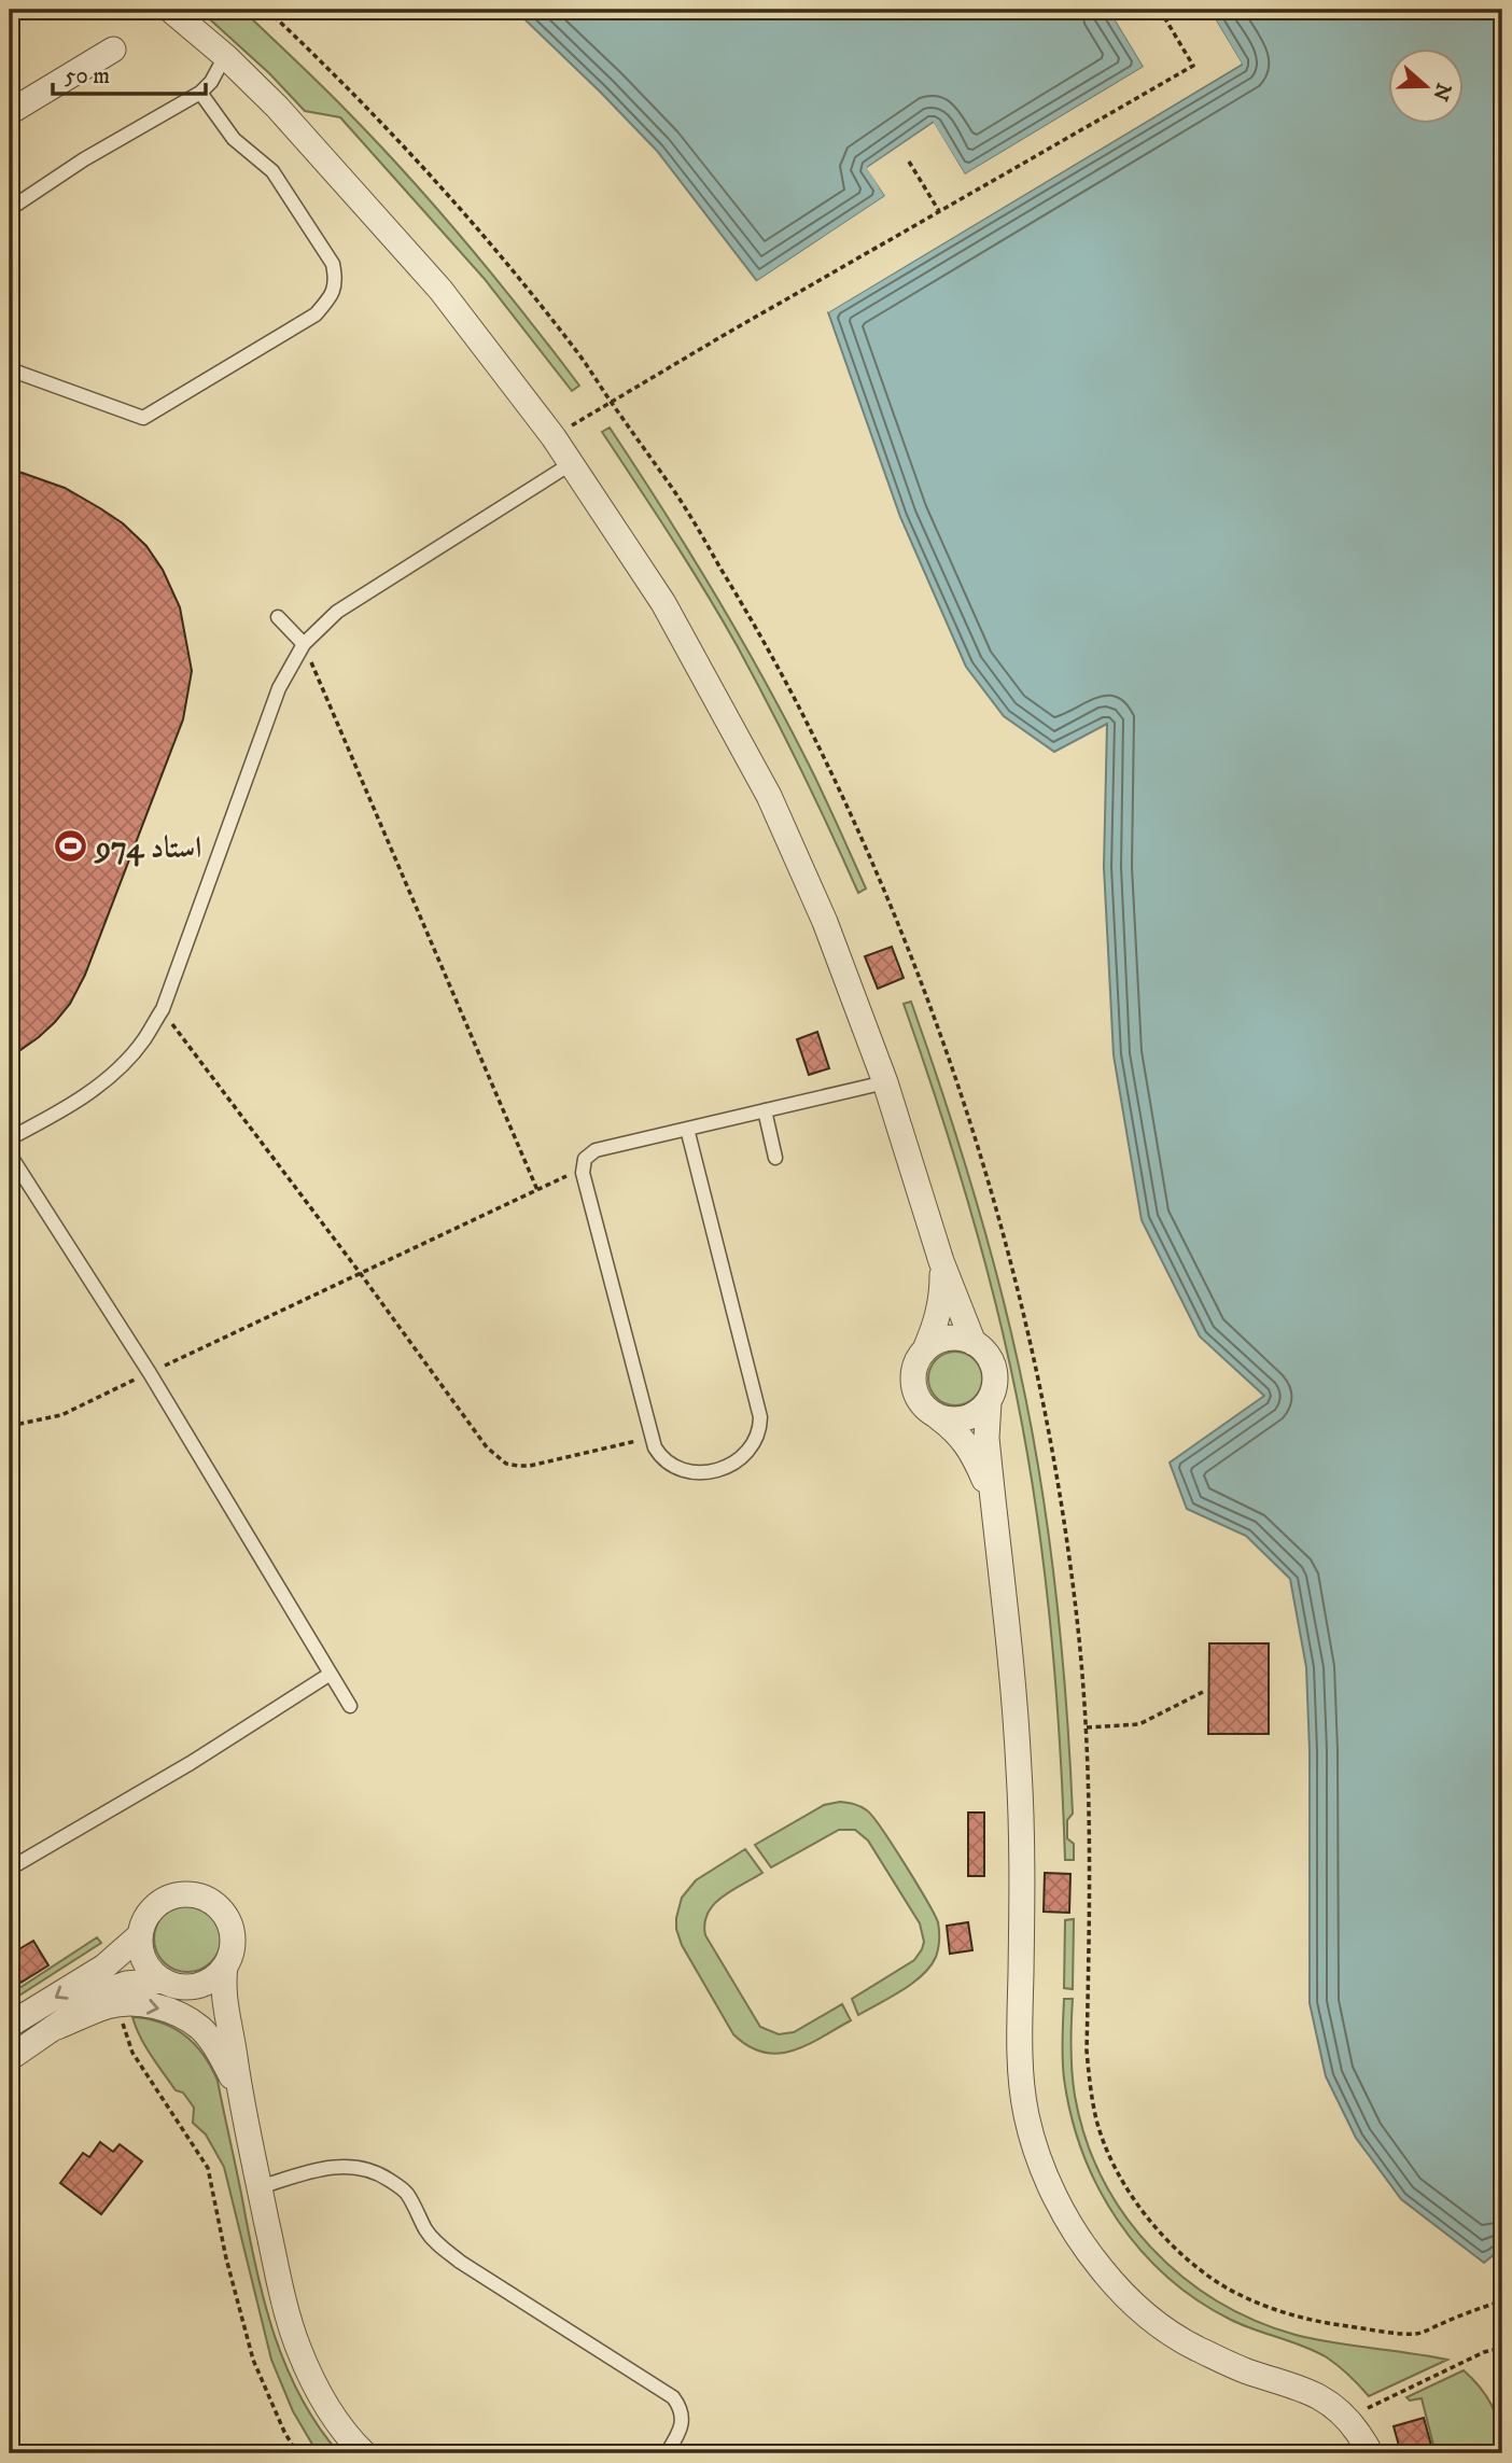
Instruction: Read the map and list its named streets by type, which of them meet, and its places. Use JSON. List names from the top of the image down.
{
  "places": {
    "sports": ["استاد 974"]
  },
  "scale_bar": "50 m",
  "north": "right"
}
